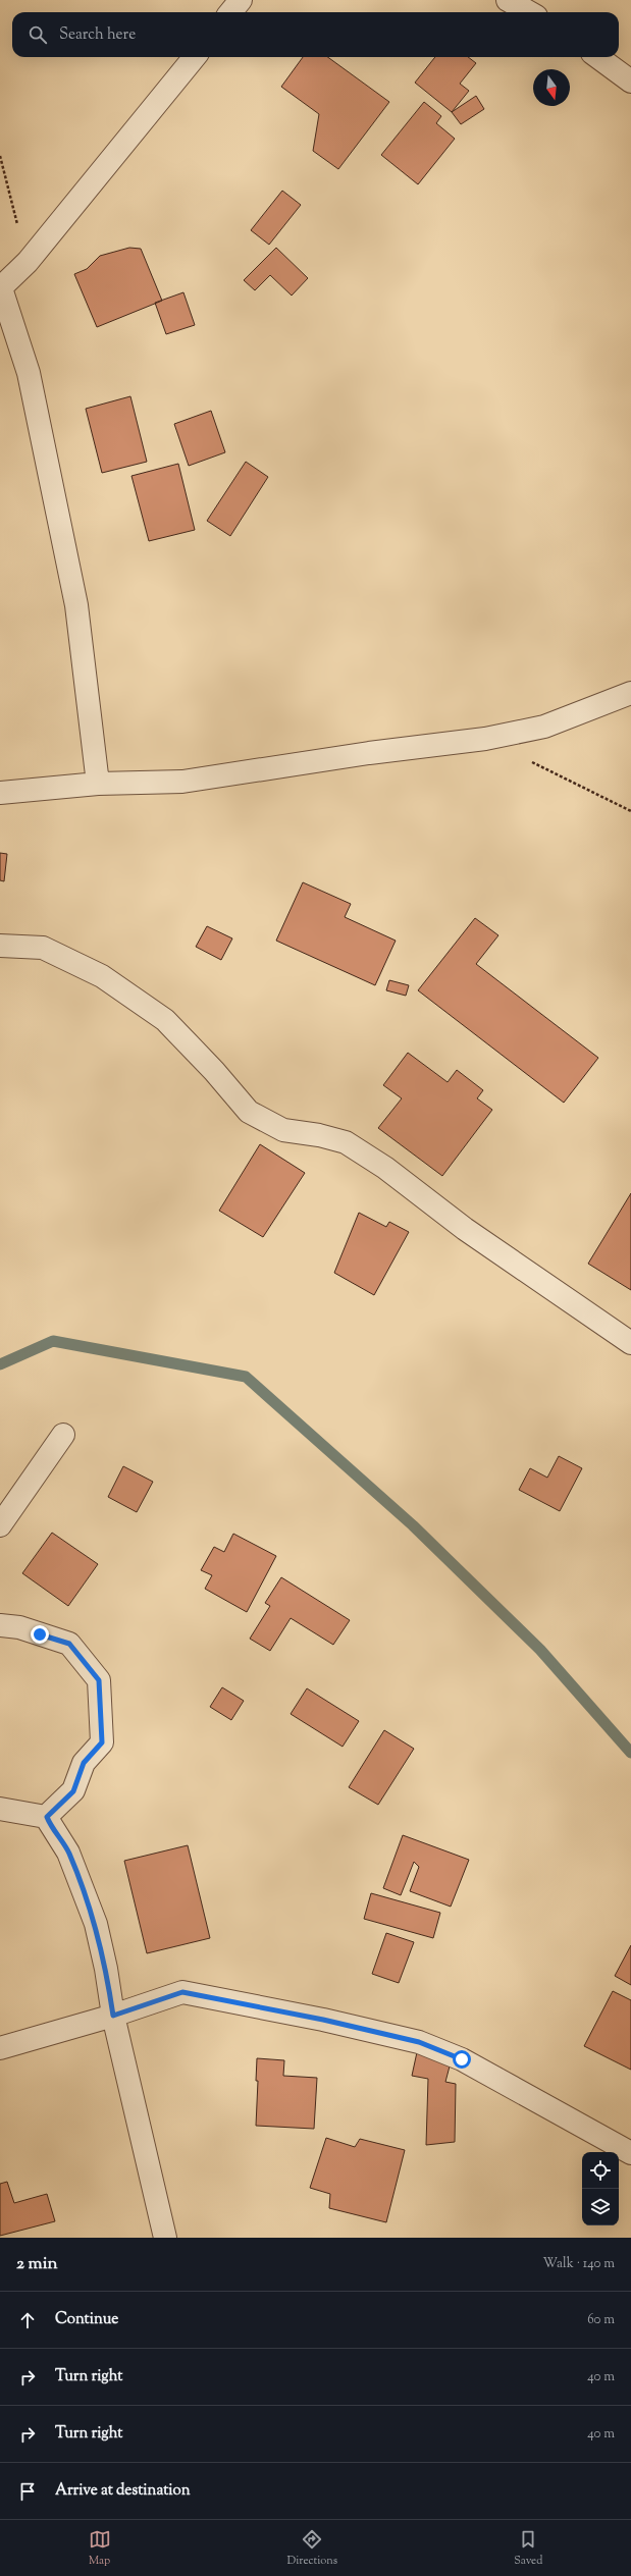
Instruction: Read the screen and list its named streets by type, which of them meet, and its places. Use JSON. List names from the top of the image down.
{
  "north": "bottom",
  "page": {
    "search": "Search here",
    "heading": ["2 min", "Walk · 140 m"],
    "list": [
      ["Continue", "60 m"],
      ["Turn right", "40 m"],
      ["Turn right", "40 m"],
      "Arrive at destination"
    ],
    "nav": ["Map", "Directions", "Saved"]
  }
}
